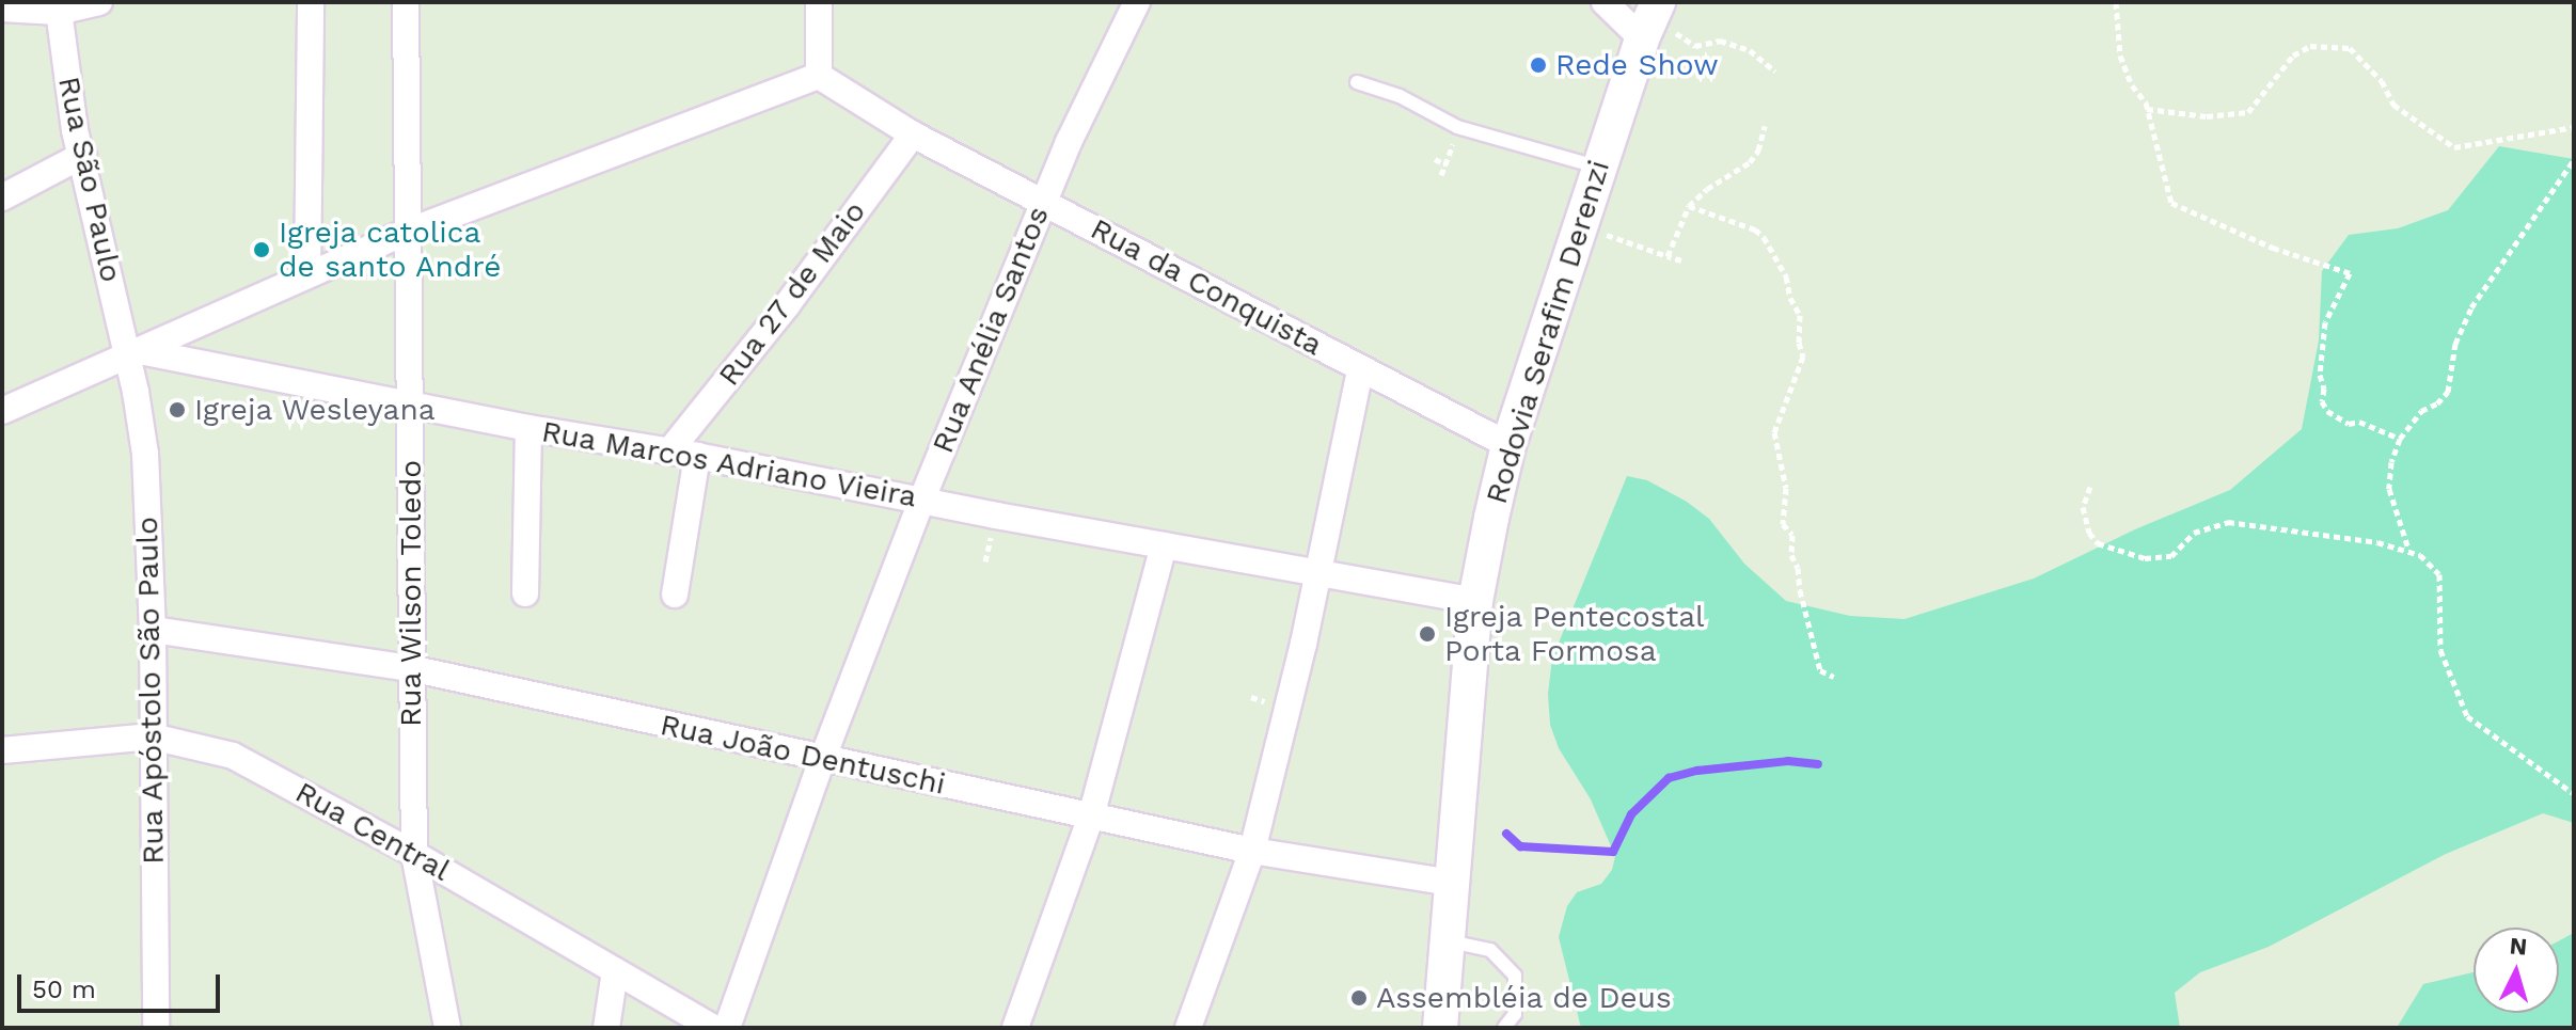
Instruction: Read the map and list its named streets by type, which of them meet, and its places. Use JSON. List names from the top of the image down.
{
  "streets": {
    "main road": ["Rodovia Serafim Derenzi"],
    "street": [
      "Rua São Paulo",
      "Rua da Conquista",
      "Rua 27 de Maio",
      "Rua Anélia Santos",
      "Rua Marcos Adriano Vieira",
      "Rua Wilson Toledo",
      "Rua Apóstolo São Paulo",
      "Rua João Dentuschi",
      "Rua Central"
    ]
  },
  "crossings": [
    ["Rua São Paulo", "Rua Marcos Adriano Vieira"],
    ["Rua São Paulo", "Rua Apóstolo São Paulo"],
    ["Rua da Conquista", "Rua 27 de Maio"],
    ["Rua da Conquista", "Rua Anélia Santos"],
    ["Rua da Conquista", "Rodovia Serafim Derenzi"],
    ["Rua 27 de Maio", "Rua Marcos Adriano Vieira"],
    ["Rua Anélia Santos", "Rua Marcos Adriano Vieira"],
    ["Rua Anélia Santos", "Rua João Dentuschi"],
    ["Rodovia Serafim Derenzi", "Rua Marcos Adriano Vieira"],
    ["Rodovia Serafim Derenzi", "Rua João Dentuschi"],
    ["Rua Marcos Adriano Vieira", "Rua Wilson Toledo"],
    ["Rua Marcos Adriano Vieira", "Rua Apóstolo São Paulo"],
    ["Rua Wilson Toledo", "Rua João Dentuschi"],
    ["Rua Wilson Toledo", "Rua Central"],
    ["Rua Apóstolo São Paulo", "Rua João Dentuschi"],
    ["Rua Apóstolo São Paulo", "Rua Central"]
  ],
  "places": [
    "Rede Show",
    "Igreja catolica de santo André",
    "Igreja Wesleyana",
    "Igreja Pentecostal Porta Formosa",
    "Assembléia de Deus"
  ],
  "scale_bar": "50 m",
  "north": "top"
}
